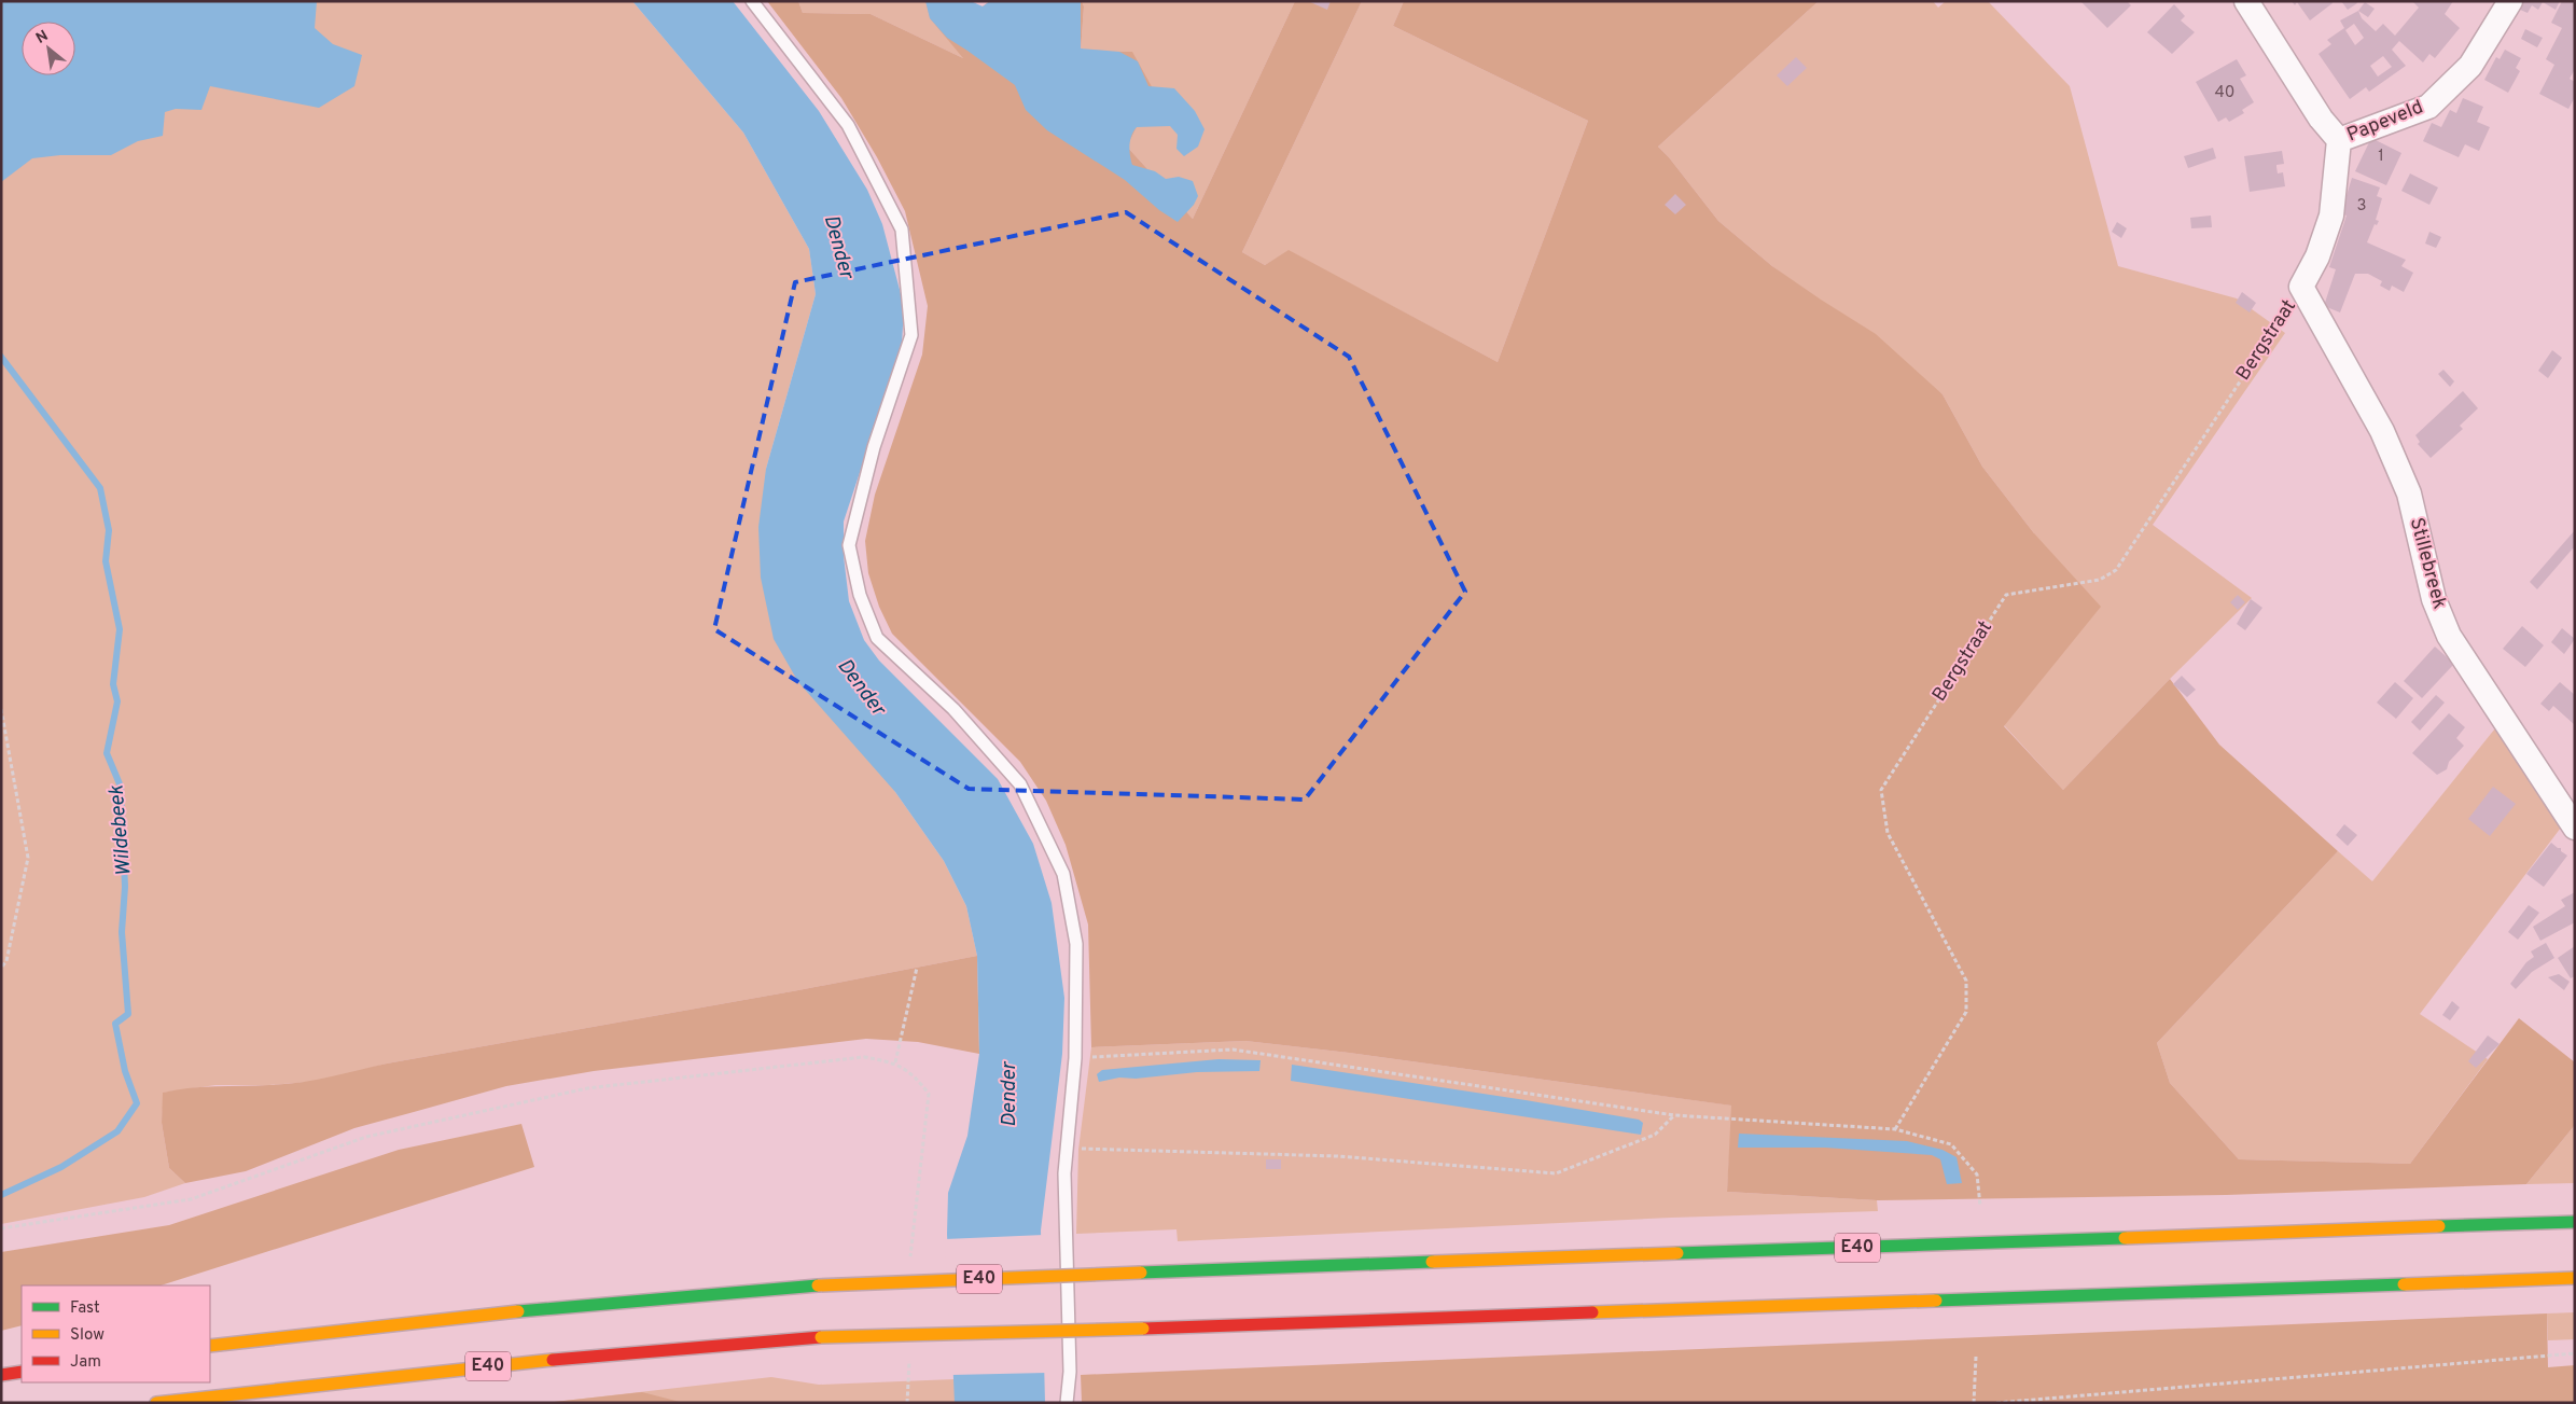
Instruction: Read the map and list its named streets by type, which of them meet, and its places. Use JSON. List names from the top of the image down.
{
  "streets": {
    "highway": ["E40"],
    "street": ["Papeveld", "Stillebreek"],
    "path": ["Bergstraat"]
  },
  "crossings": [
    ["Bergstraat", "Stillebreek"]
  ],
  "water": ["Dender", "Wildebeek"],
  "house_numbers": ["40", "1", "3"],
  "legend": ["Fast", "Slow", "Jam"],
  "north": "top left"
}
